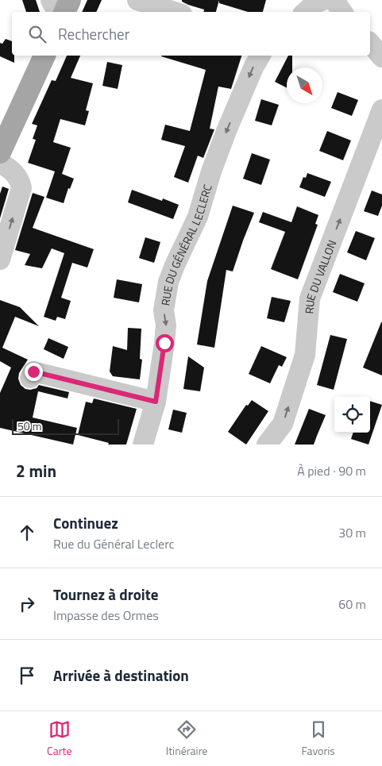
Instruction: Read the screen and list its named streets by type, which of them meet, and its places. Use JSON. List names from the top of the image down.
{
  "streets": {
    "street": ["RUE DU GÉNÉRAL LECLERC", "RUE DU VALLON"]
  },
  "one_way": ["RUE DU GÉNÉRAL LECLERC", "RUE DU VALLON"],
  "scale_bar": "50 m",
  "north": "bottom right",
  "page": {
    "search": "Rechercher",
    "scale": "50 m",
    "heading": ["2 min", "À pied · 90 m"],
    "list": [
      ["Continuez", "Rue du Général Leclerc", "30 m"],
      ["Tournez à droite", "Impasse des Ormes", "60 m"],
      "Arrivée à destination"
    ],
    "nav": ["Carte", "Itinéraire", "Favoris"]
  }
}
